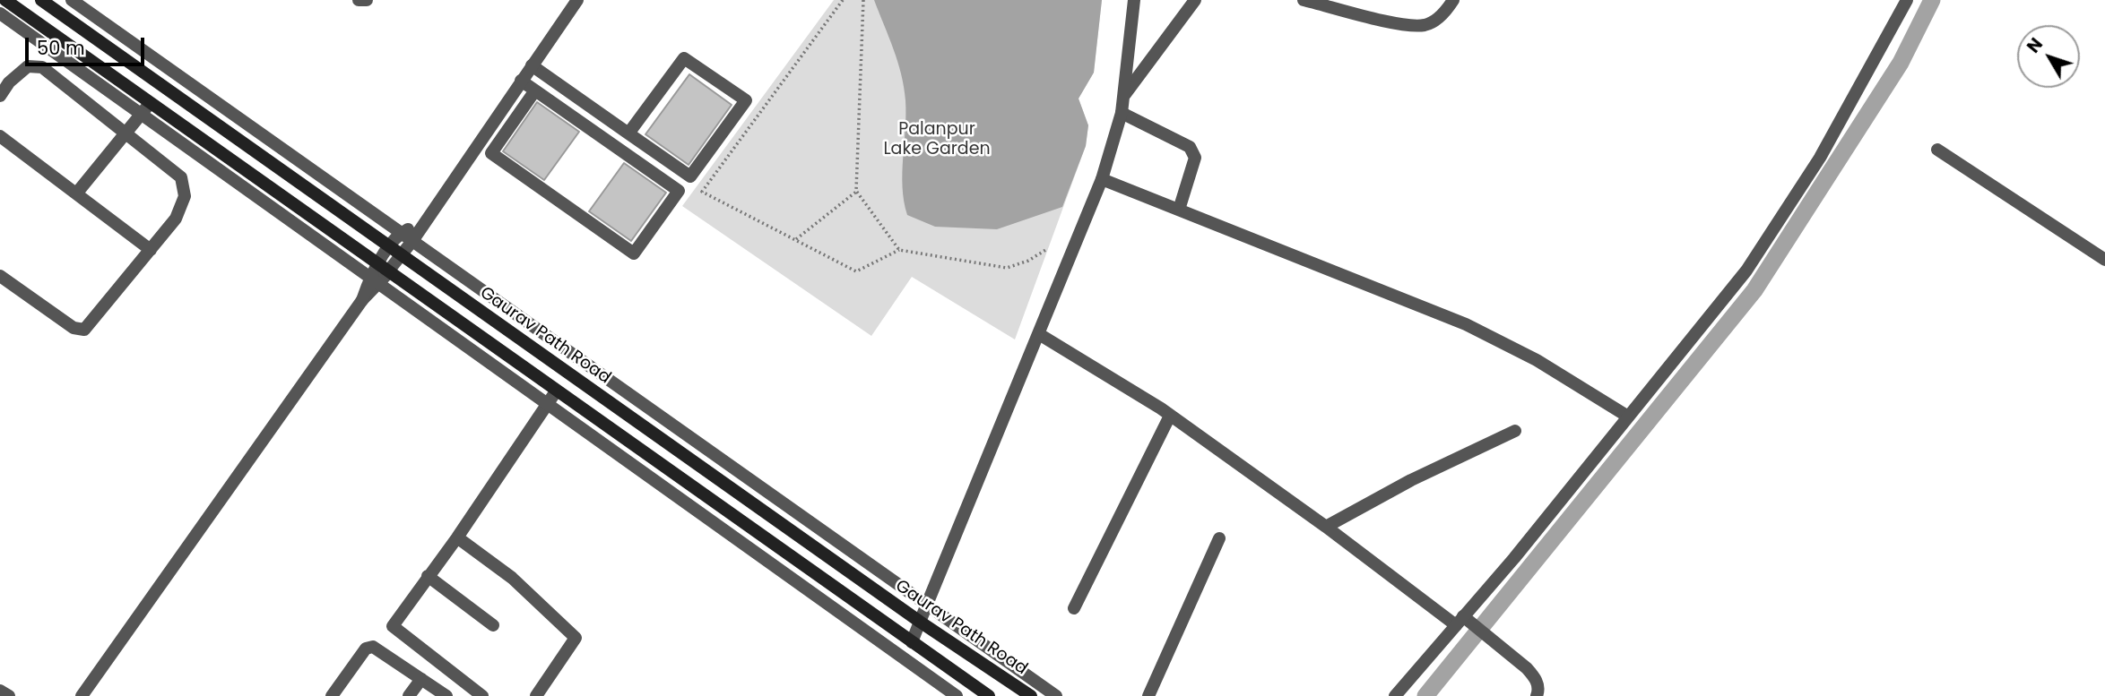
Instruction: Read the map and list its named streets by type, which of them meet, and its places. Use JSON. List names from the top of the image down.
{
  "streets": {
    "main road": ["Gaurav Path Road"]
  },
  "parks": ["Palanpur Lake Garden"],
  "scale_bar": "50 m",
  "north": "top left"
}
